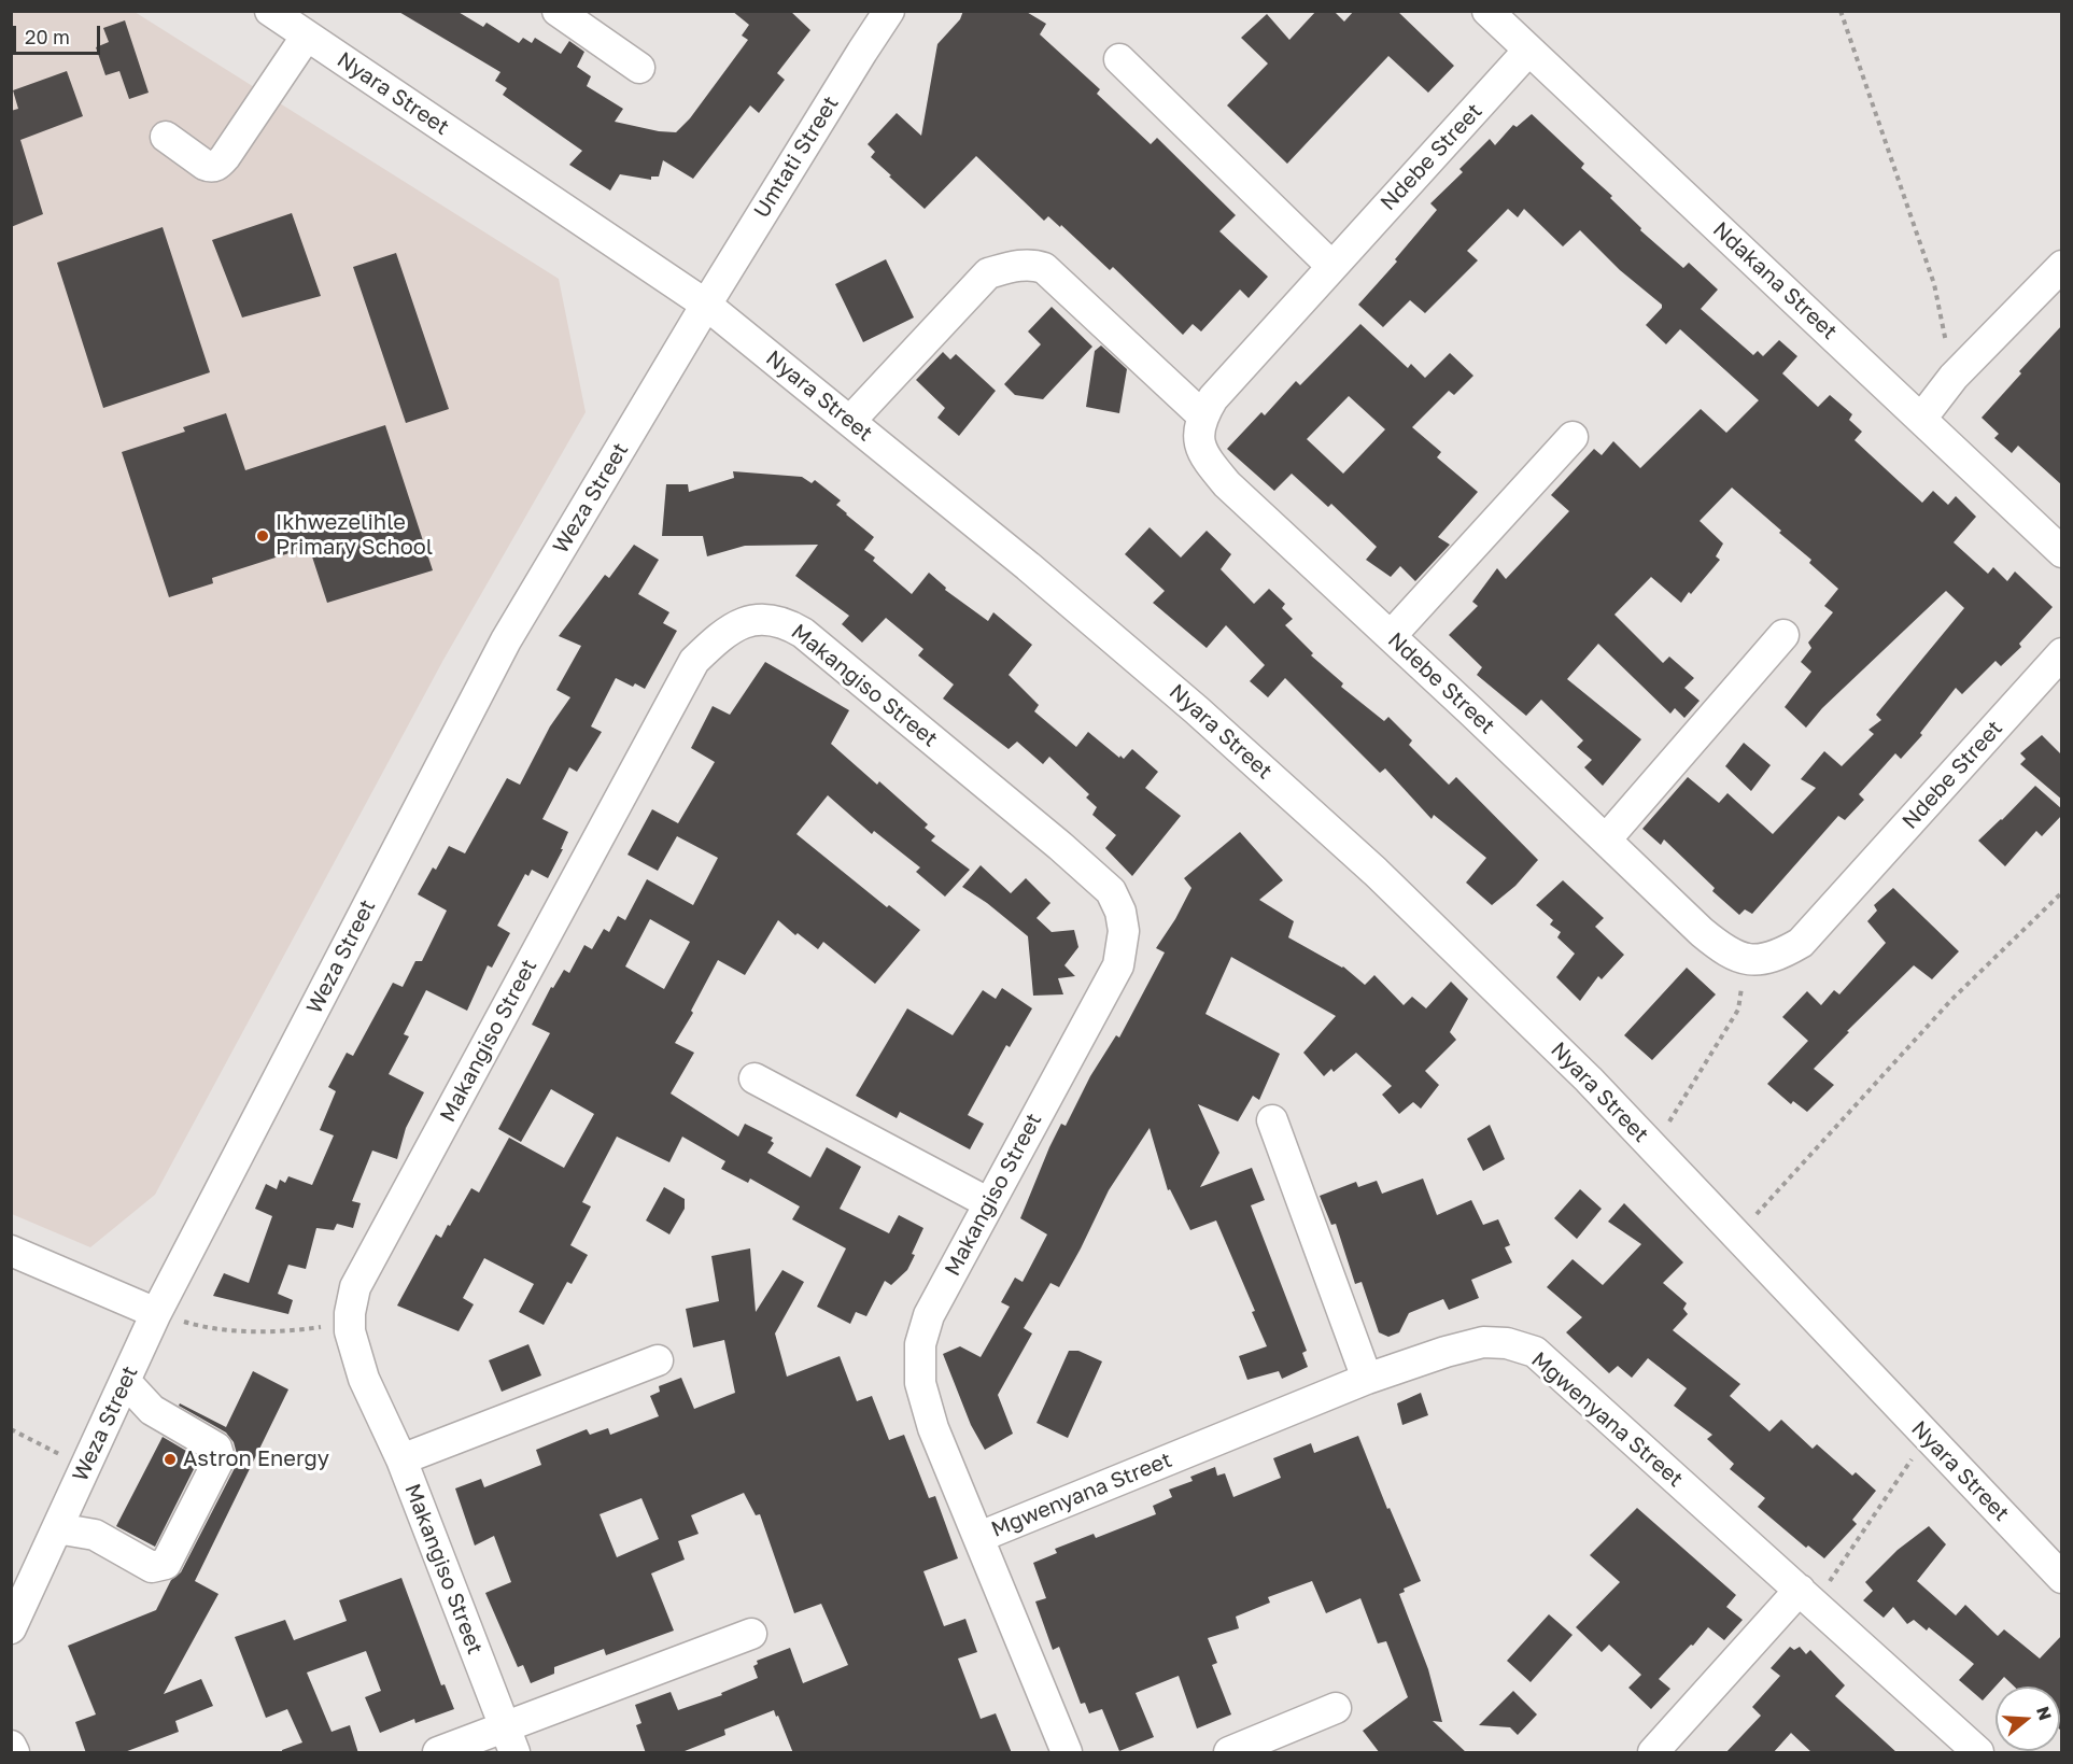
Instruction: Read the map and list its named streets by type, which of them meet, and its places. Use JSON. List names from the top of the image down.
{
  "streets": {
    "street": [
      "Nyara Street",
      "Umtati Street",
      "Ndebe Street",
      "Ndakana Street",
      "Weza Street",
      "Makangiso Street",
      "Mgwenyana Street"
    ]
  },
  "crossings": [
    ["Nyara Street", "Umtati Street"],
    ["Nyara Street", "Weza Street"],
    ["Umtati Street", "Weza Street"],
    ["Ndebe Street", "Ndakana Street"],
    ["Makangiso Street", "Mgwenyana Street"]
  ],
  "places": ["Ikhwezelihle Primary School", "Astron Energy"],
  "scale_bar": "20 m",
  "north": "right"
}
